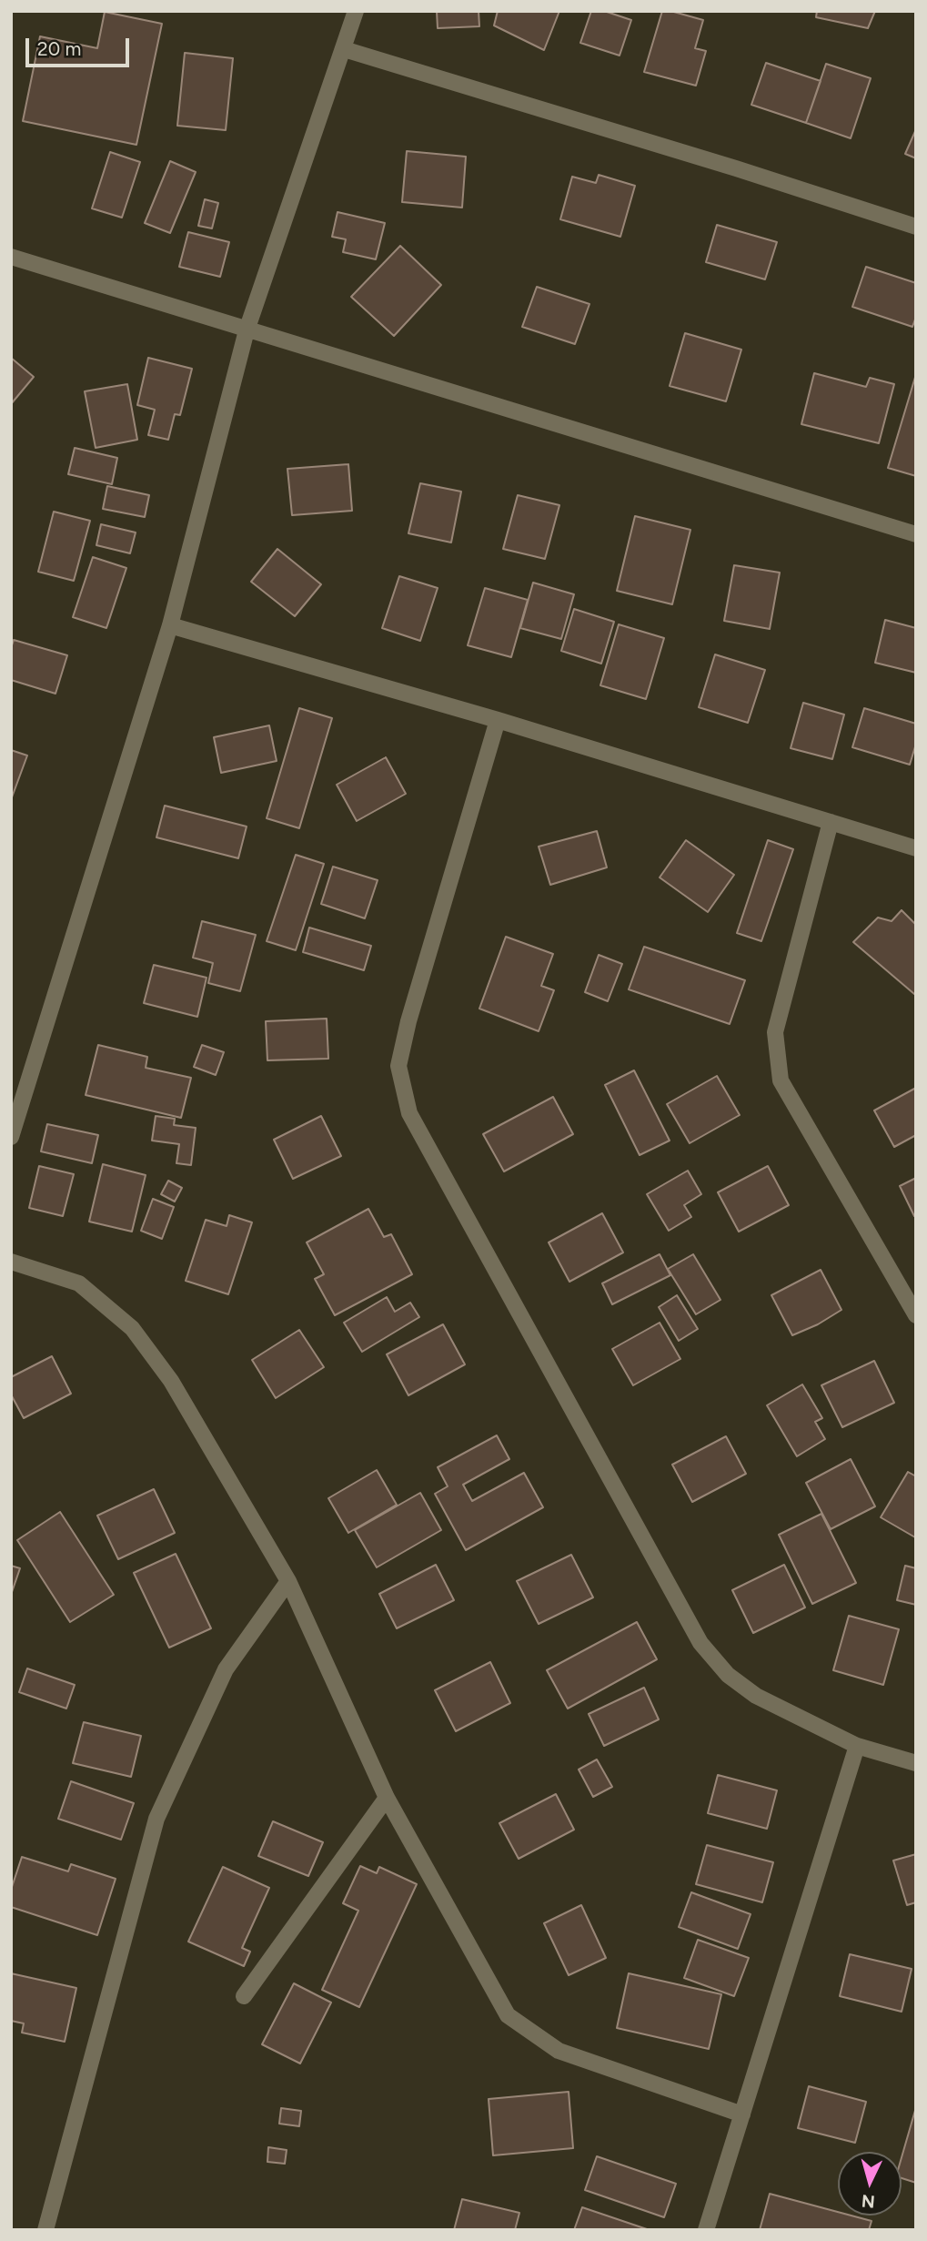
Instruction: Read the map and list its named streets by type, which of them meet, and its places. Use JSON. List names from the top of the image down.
{
  "scale_bar": "20 m",
  "north": "bottom"
}
